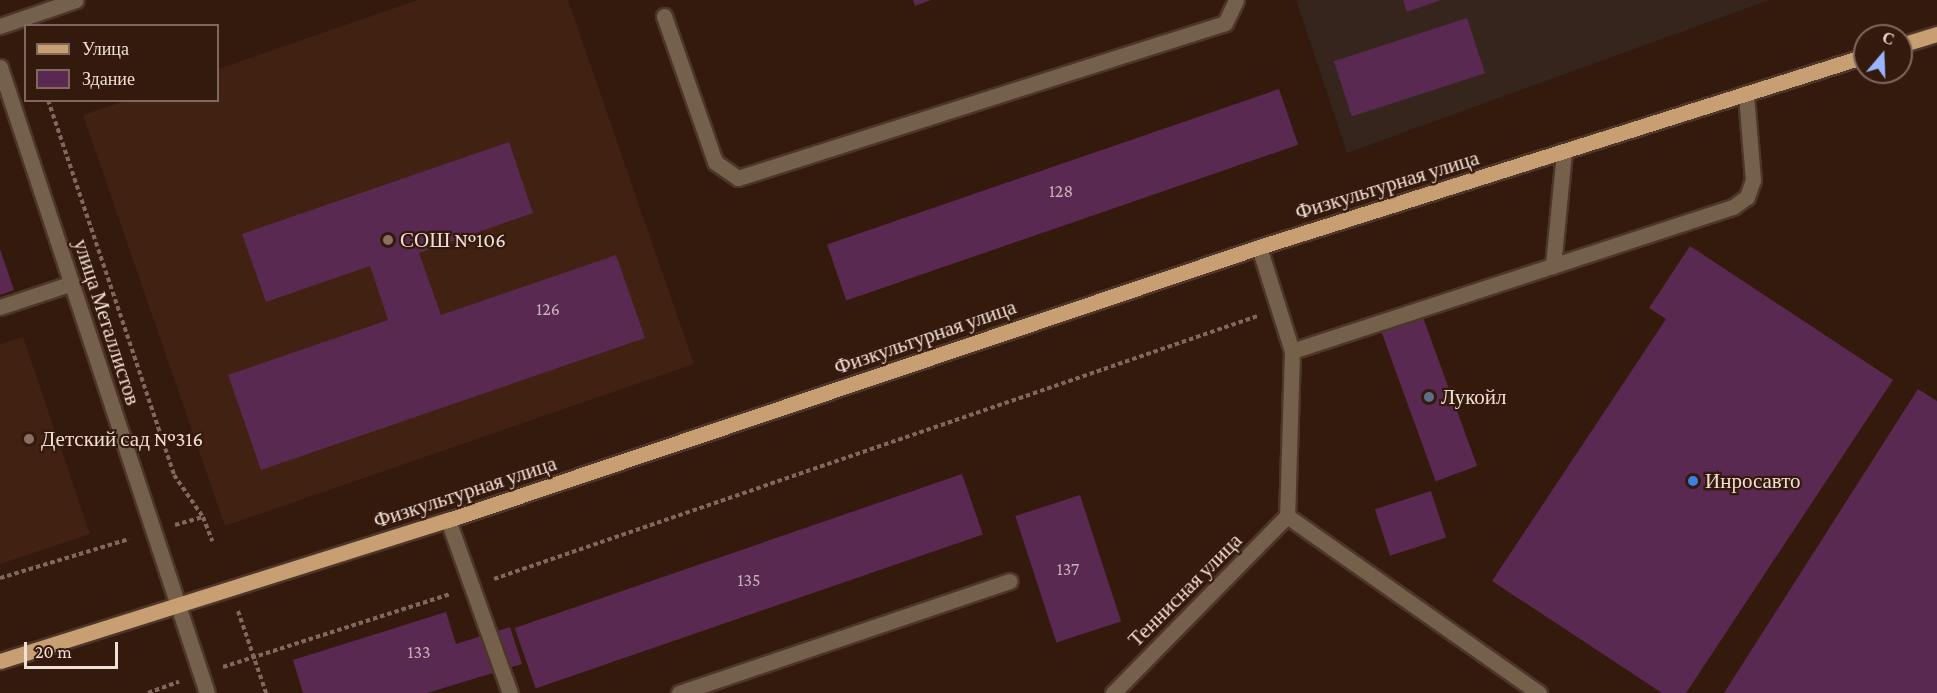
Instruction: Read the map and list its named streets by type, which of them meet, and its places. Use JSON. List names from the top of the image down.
{
  "streets": {
    "main road": ["Физкультурная улица"],
    "street": ["улица Металлистов", "Теннисная улица"]
  },
  "crossings": [
    ["Физкультурная улица", "улица Металлистов"]
  ],
  "places": [
    "СОШ №106",
    "Лукойл",
    "Детский сад №316",
    "Инросавто"
  ],
  "house_numbers": [
    "128",
    "126",
    "137",
    "135",
    "133"
  ],
  "legend": ["Улица", "Здание"],
  "scale_bar": "20 m",
  "north": "top"
}
